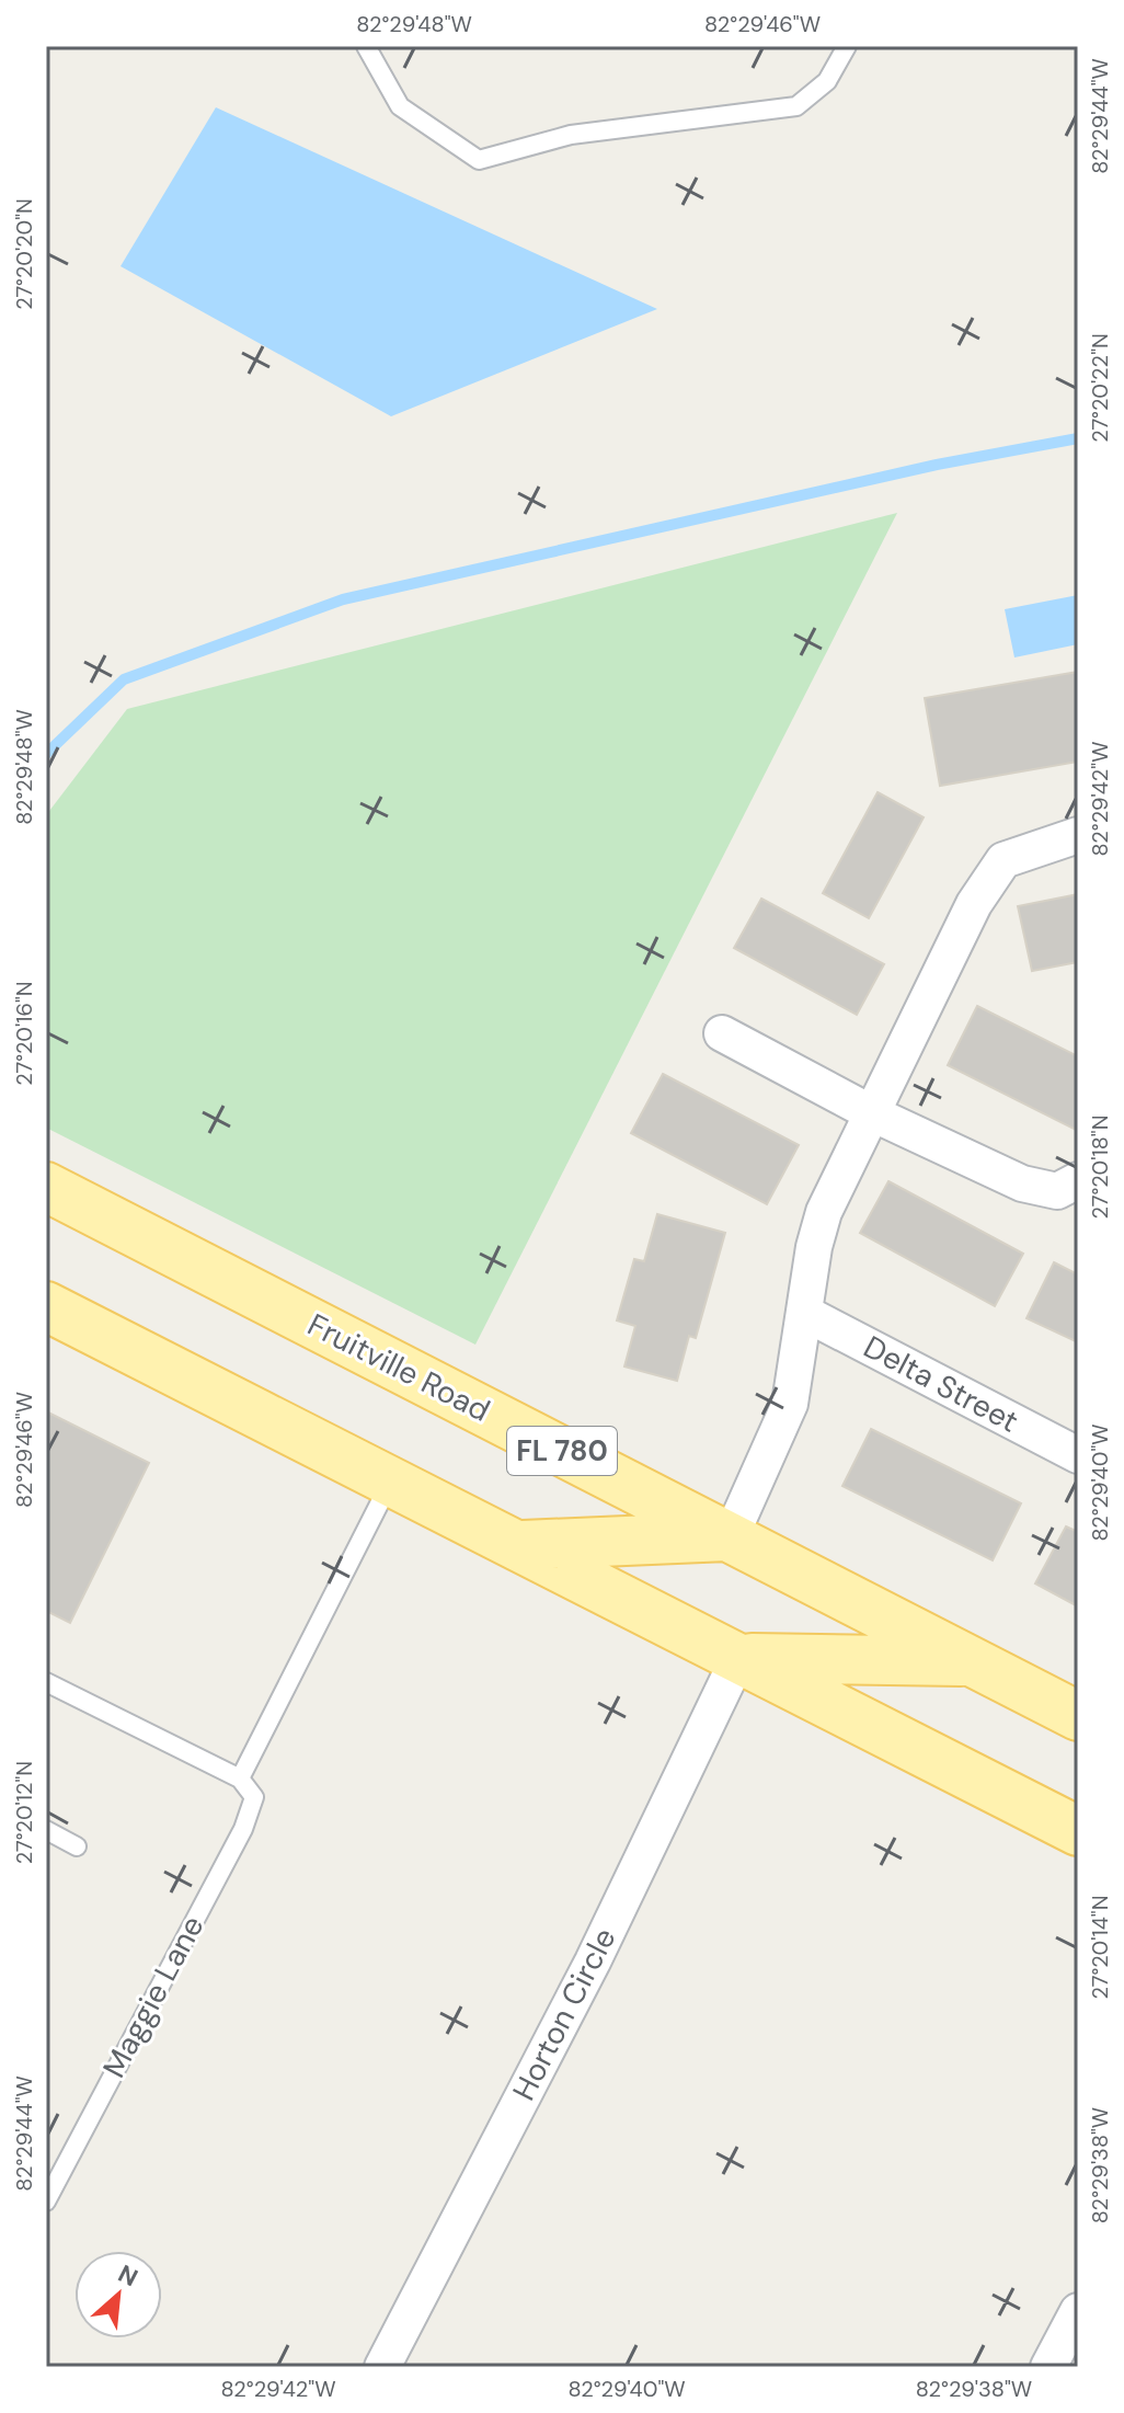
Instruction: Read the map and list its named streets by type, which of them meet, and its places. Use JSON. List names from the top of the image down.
{
  "streets": {
    "main road": ["Fruitville Road", "FL 780"],
    "street": ["Delta Street", "Horton Circle"],
    "lane": ["Maggie Lane"]
  },
  "north": "top right",
  "coordinates": [
    "82°29'48\"W",
    "82°29'46\"W",
    "82°29'44\"W",
    "27°20'20\"N",
    "27°20'22\"N",
    "82°29'42\"W",
    "27°20'16\"N",
    "27°20'18\"N",
    "82°29'40\"W",
    "27°20'12\"N",
    "27°20'14\"N",
    "82°29'38\"W"
  ]
}
